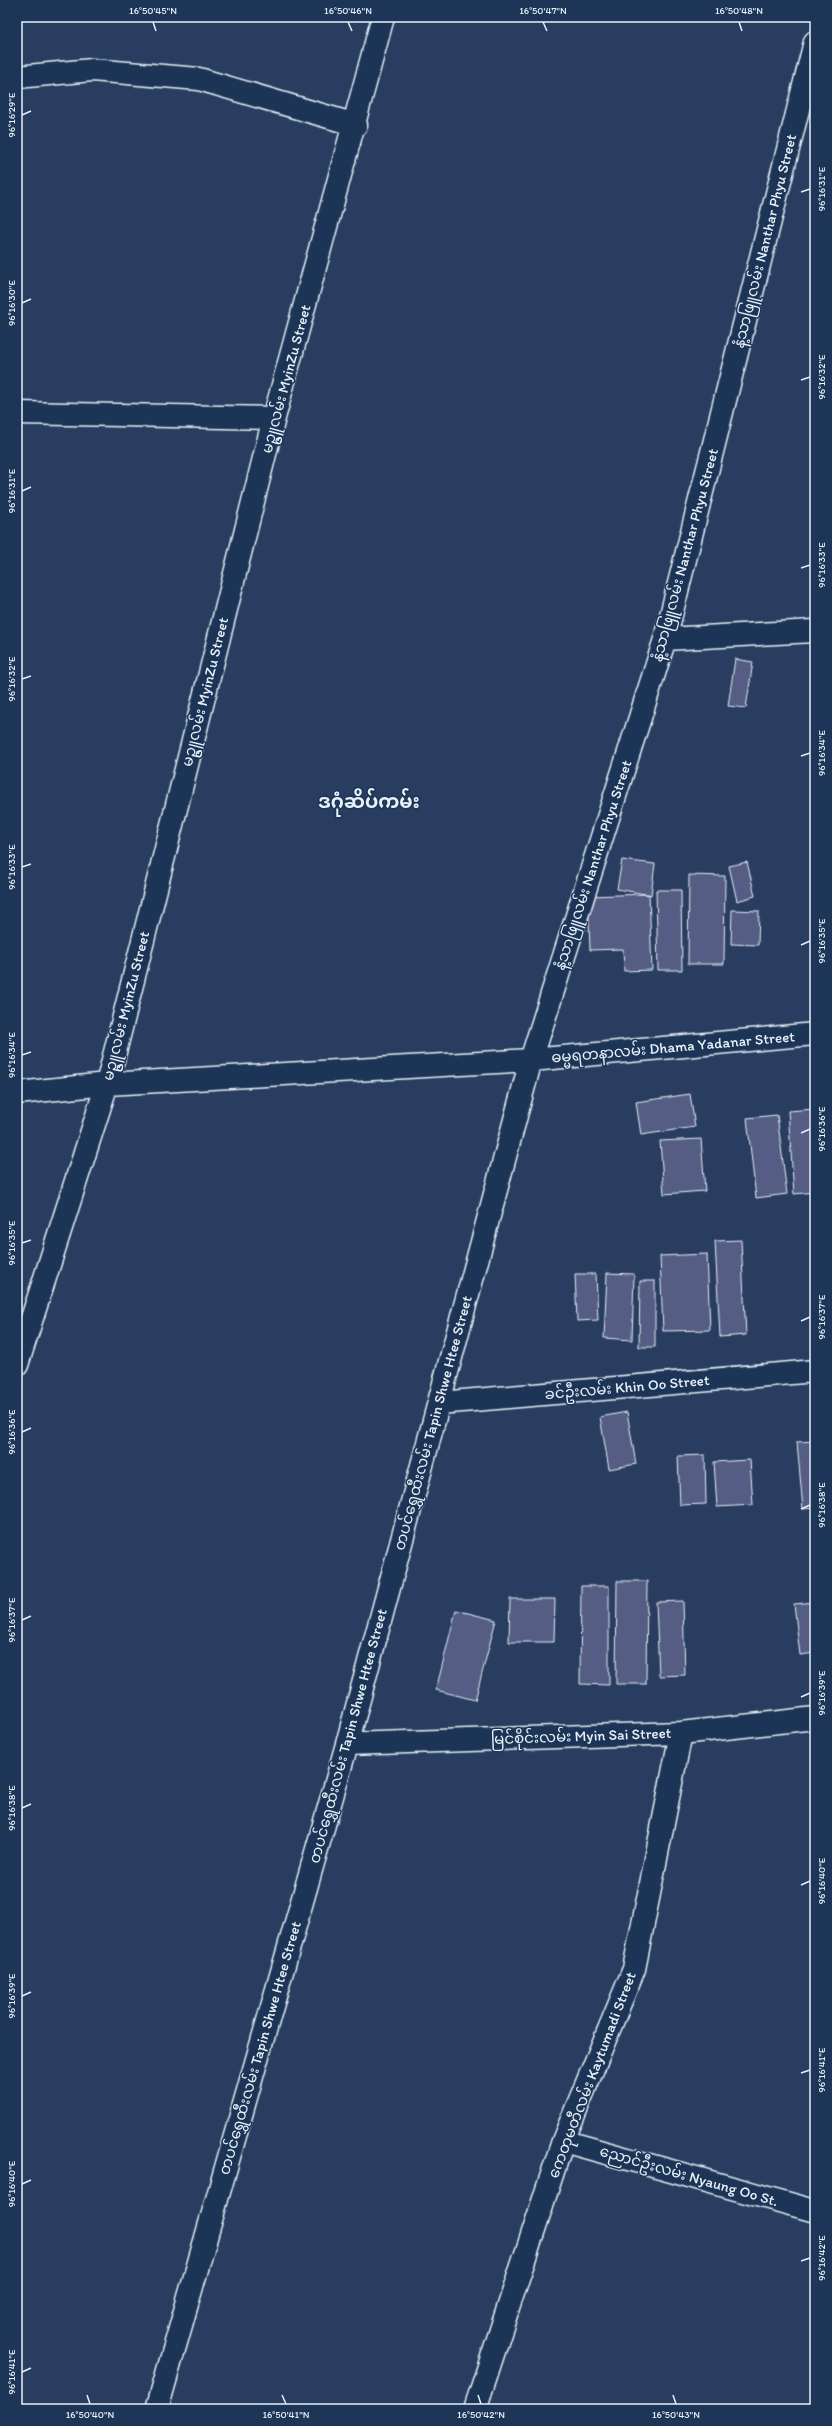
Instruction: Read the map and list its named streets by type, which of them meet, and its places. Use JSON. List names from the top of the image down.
{
  "streets": {
    "street": [
      "နံ့သာဖြူလမ်း Nanthar Phyu Street",
      "မဥ္ဇူလမ်း MyinZu Street",
      "ဓမ္မရတနာလမ်း Dhama Yadanar Street",
      "ခင်ဦးလမ်း Khin Oo Street",
      "တပင်ရွှေထီးလမ်း Tapin Shwe Htee Street",
      "မြင်စိုင်းလမ်း Myin Sai Street",
      "ကေတုမတီလမ်း Kaytumadi Street",
      "ညောင်ဦးလမ်း Nyaung Oo St."
    ]
  },
  "crossings": [
    ["နံ့သာဖြူလမ်း Nanthar Phyu Street", "ဓမ္မရတနာလမ်း Dhama Yadanar Street"],
    ["နံ့သာဖြူလမ်း Nanthar Phyu Street", "တပင်ရွှေထီးလမ်း Tapin Shwe Htee Street"],
    ["မဥ္ဇူလမ်း MyinZu Street", "ဓမ္မရတနာလမ်း Dhama Yadanar Street"],
    ["ဓမ္မရတနာလမ်း Dhama Yadanar Street", "တပင်ရွှေထီးလမ်း Tapin Shwe Htee Street"],
    ["ခင်ဦးလမ်း Khin Oo Street", "တပင်ရွှေထီးလမ်း Tapin Shwe Htee Street"],
    ["တပင်ရွှေထီးလမ်း Tapin Shwe Htee Street", "မြင်စိုင်းလမ်း Myin Sai Street"],
    ["မြင်စိုင်းလမ်း Myin Sai Street", "ကေတုမတီလမ်း Kaytumadi Street"],
    ["ကေတုမတီလမ်း Kaytumadi Street", "ညောင်ဦးလမ်း Nyaung Oo St."]
  ],
  "districts": ["ဒဂုံဆိပ်ကမ်း"],
  "coordinates": [
    "16°50'45\"N",
    "16°50'46\"N",
    "16°50'47\"N",
    "16°50'48\"N",
    "96°16'29\"E",
    "96°16'31\"E",
    "96°16'30\"E",
    "96°16'32\"E",
    "96°16'33\"E",
    "96°16'34\"E",
    "96°16'35\"E",
    "96°16'36\"E",
    "96°16'37\"E",
    "96°16'38\"E",
    "96°16'39\"E",
    "96°16'40\"E",
    "96°16'41\"E",
    "96°16'42\"E",
    "16°50'40\"N",
    "16°50'41\"N",
    "16°50'42\"N",
    "16°50'43\"N"
  ]
}
